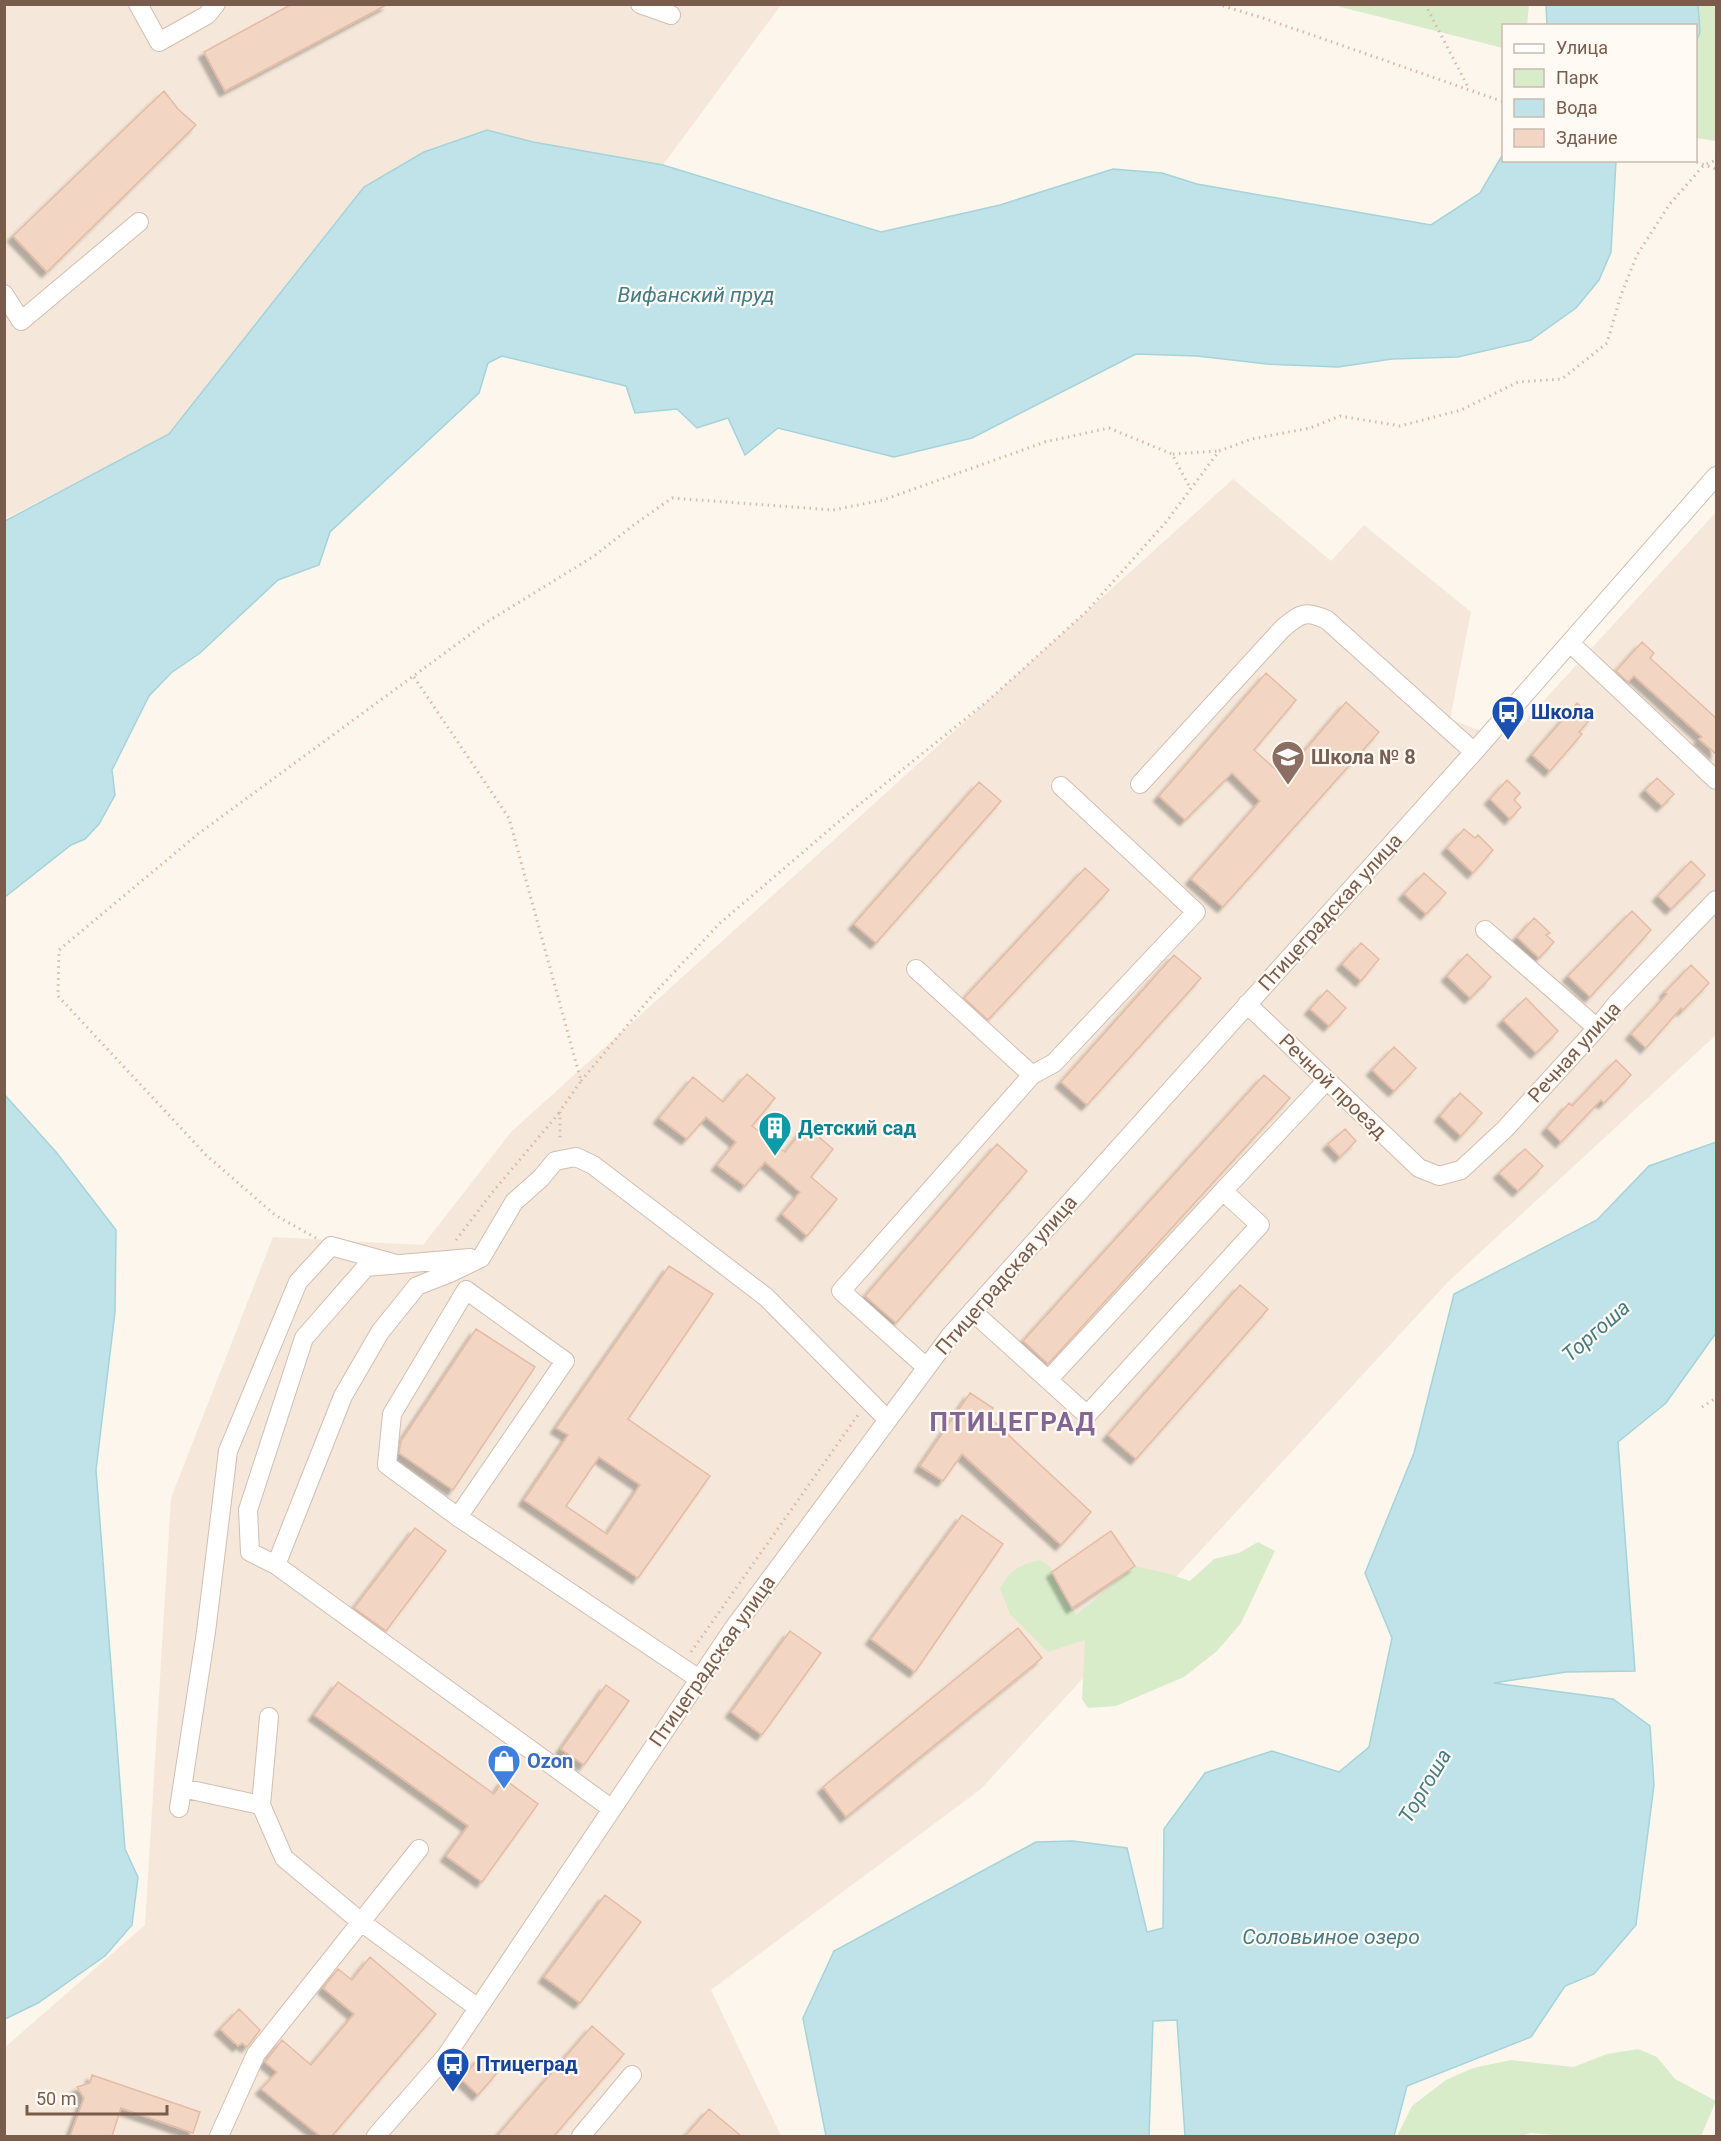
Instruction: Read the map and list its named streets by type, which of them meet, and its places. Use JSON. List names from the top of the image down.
{
  "streets": {
    "street": ["Птицеградская улица", "Речная улица", "Речной проезд"]
  },
  "crossings": [
    ["Птицеградская улица", "Речной проезд"],
    ["Речная улица", "Речной проезд"]
  ],
  "districts": ["ПТИЦЕГРАД"],
  "water": ["Вифанский пруд", "Торгоша", "Соловьиное озеро"],
  "places": {
    "bus stop": ["Школа", "Птицеград"],
    "school or university": ["Школа № 8"],
    "building": ["Детский сад"],
    "shop": ["Ozon"]
  },
  "legend": [
    "Улица",
    "Парк",
    "Вода",
    "Здание"
  ],
  "scale_bar": "50 m"
}
